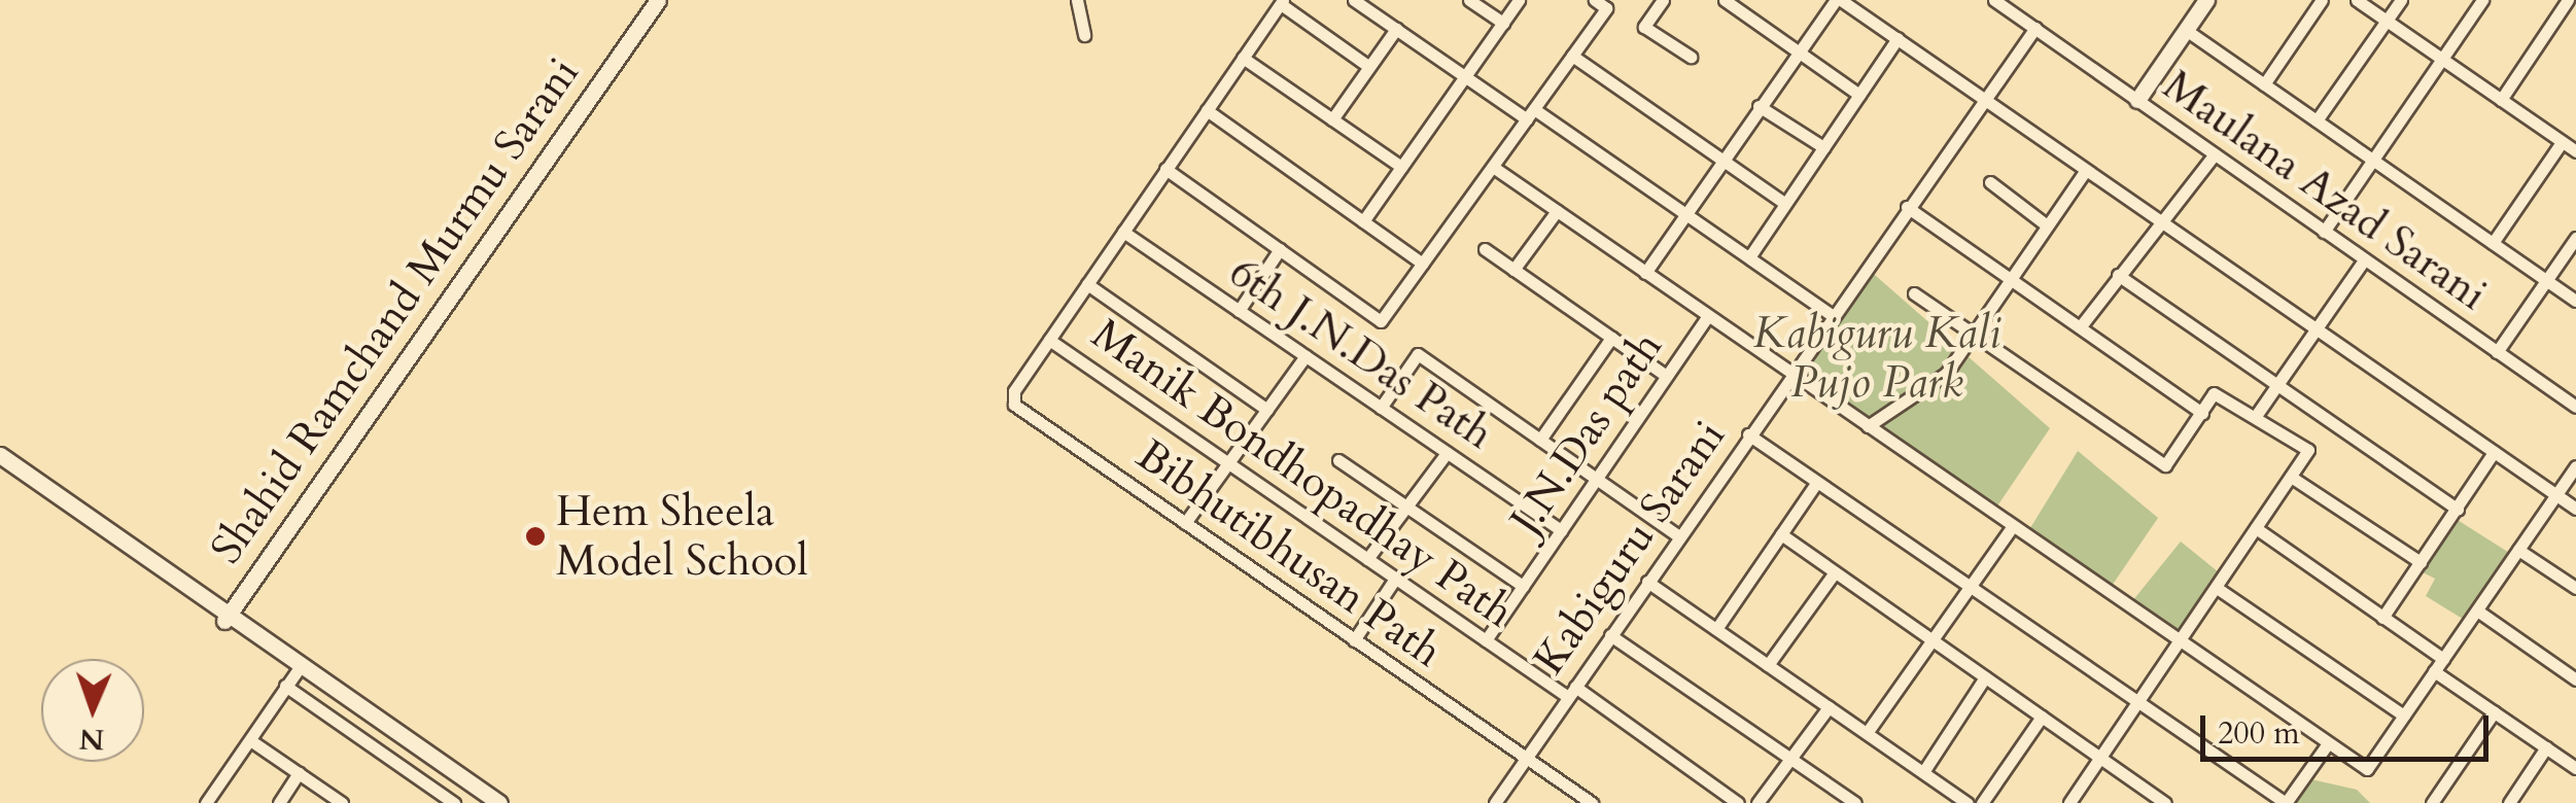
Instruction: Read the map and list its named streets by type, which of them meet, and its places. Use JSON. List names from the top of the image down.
{
  "streets": {
    "street": [
      "Maulana Azad Sarani",
      "Shahid Ramchand Murmu Sarani",
      "6th J.N.Das Path",
      "J.N.Das path",
      "Manik Bondhopadhay Path",
      "Kabiguru Sarani",
      "Bibhutibhusan Path"
    ]
  },
  "crossings": [
    ["Maulana Azad Sarani", "Kabiguru Sarani"],
    ["6th J.N.Das Path", "J.N.Das path"],
    ["J.N.Das path", "Manik Bondhopadhay Path"],
    ["Manik Bondhopadhay Path", "Kabiguru Sarani"],
    ["Manik Bondhopadhay Path", "Bibhutibhusan Path"],
    ["Kabiguru Sarani", "Bibhutibhusan Path"]
  ],
  "parks": ["Kabiguru Kali Pujo Park"],
  "places": ["Hem Sheela Model School"],
  "scale_bar": "200 m",
  "north": "bottom"
}
